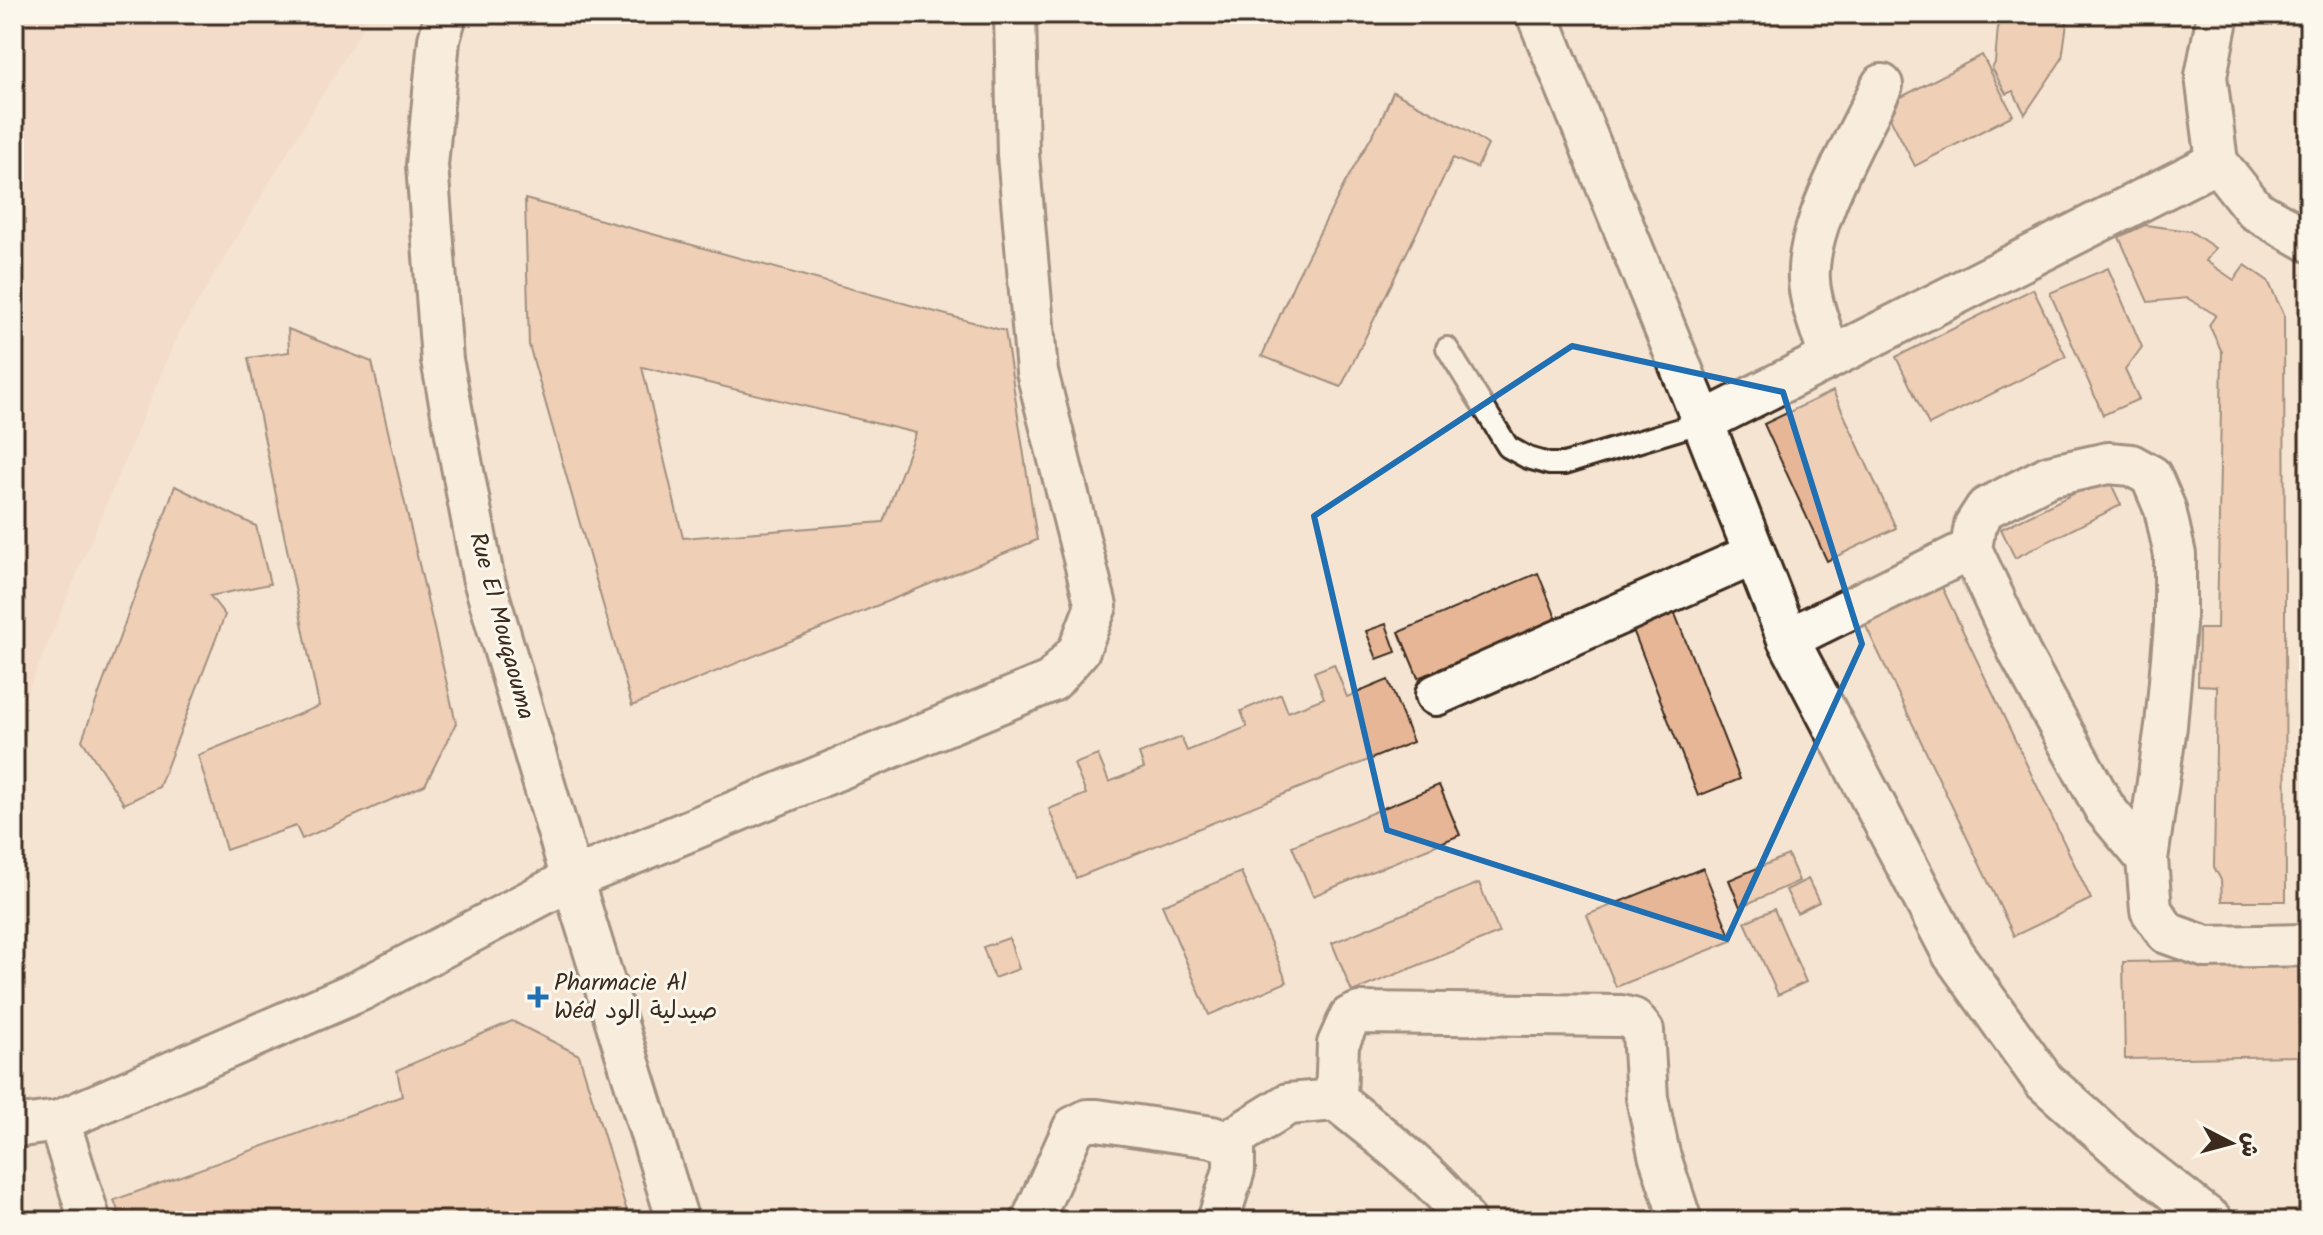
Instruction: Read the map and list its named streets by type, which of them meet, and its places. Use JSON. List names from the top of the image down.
{
  "streets": {
    "street": ["Rue El Mouqaouma"]
  },
  "places": {
    "health": ["Pharmacie Al Wéd صيدلية الود"]
  },
  "north": "right"
}
